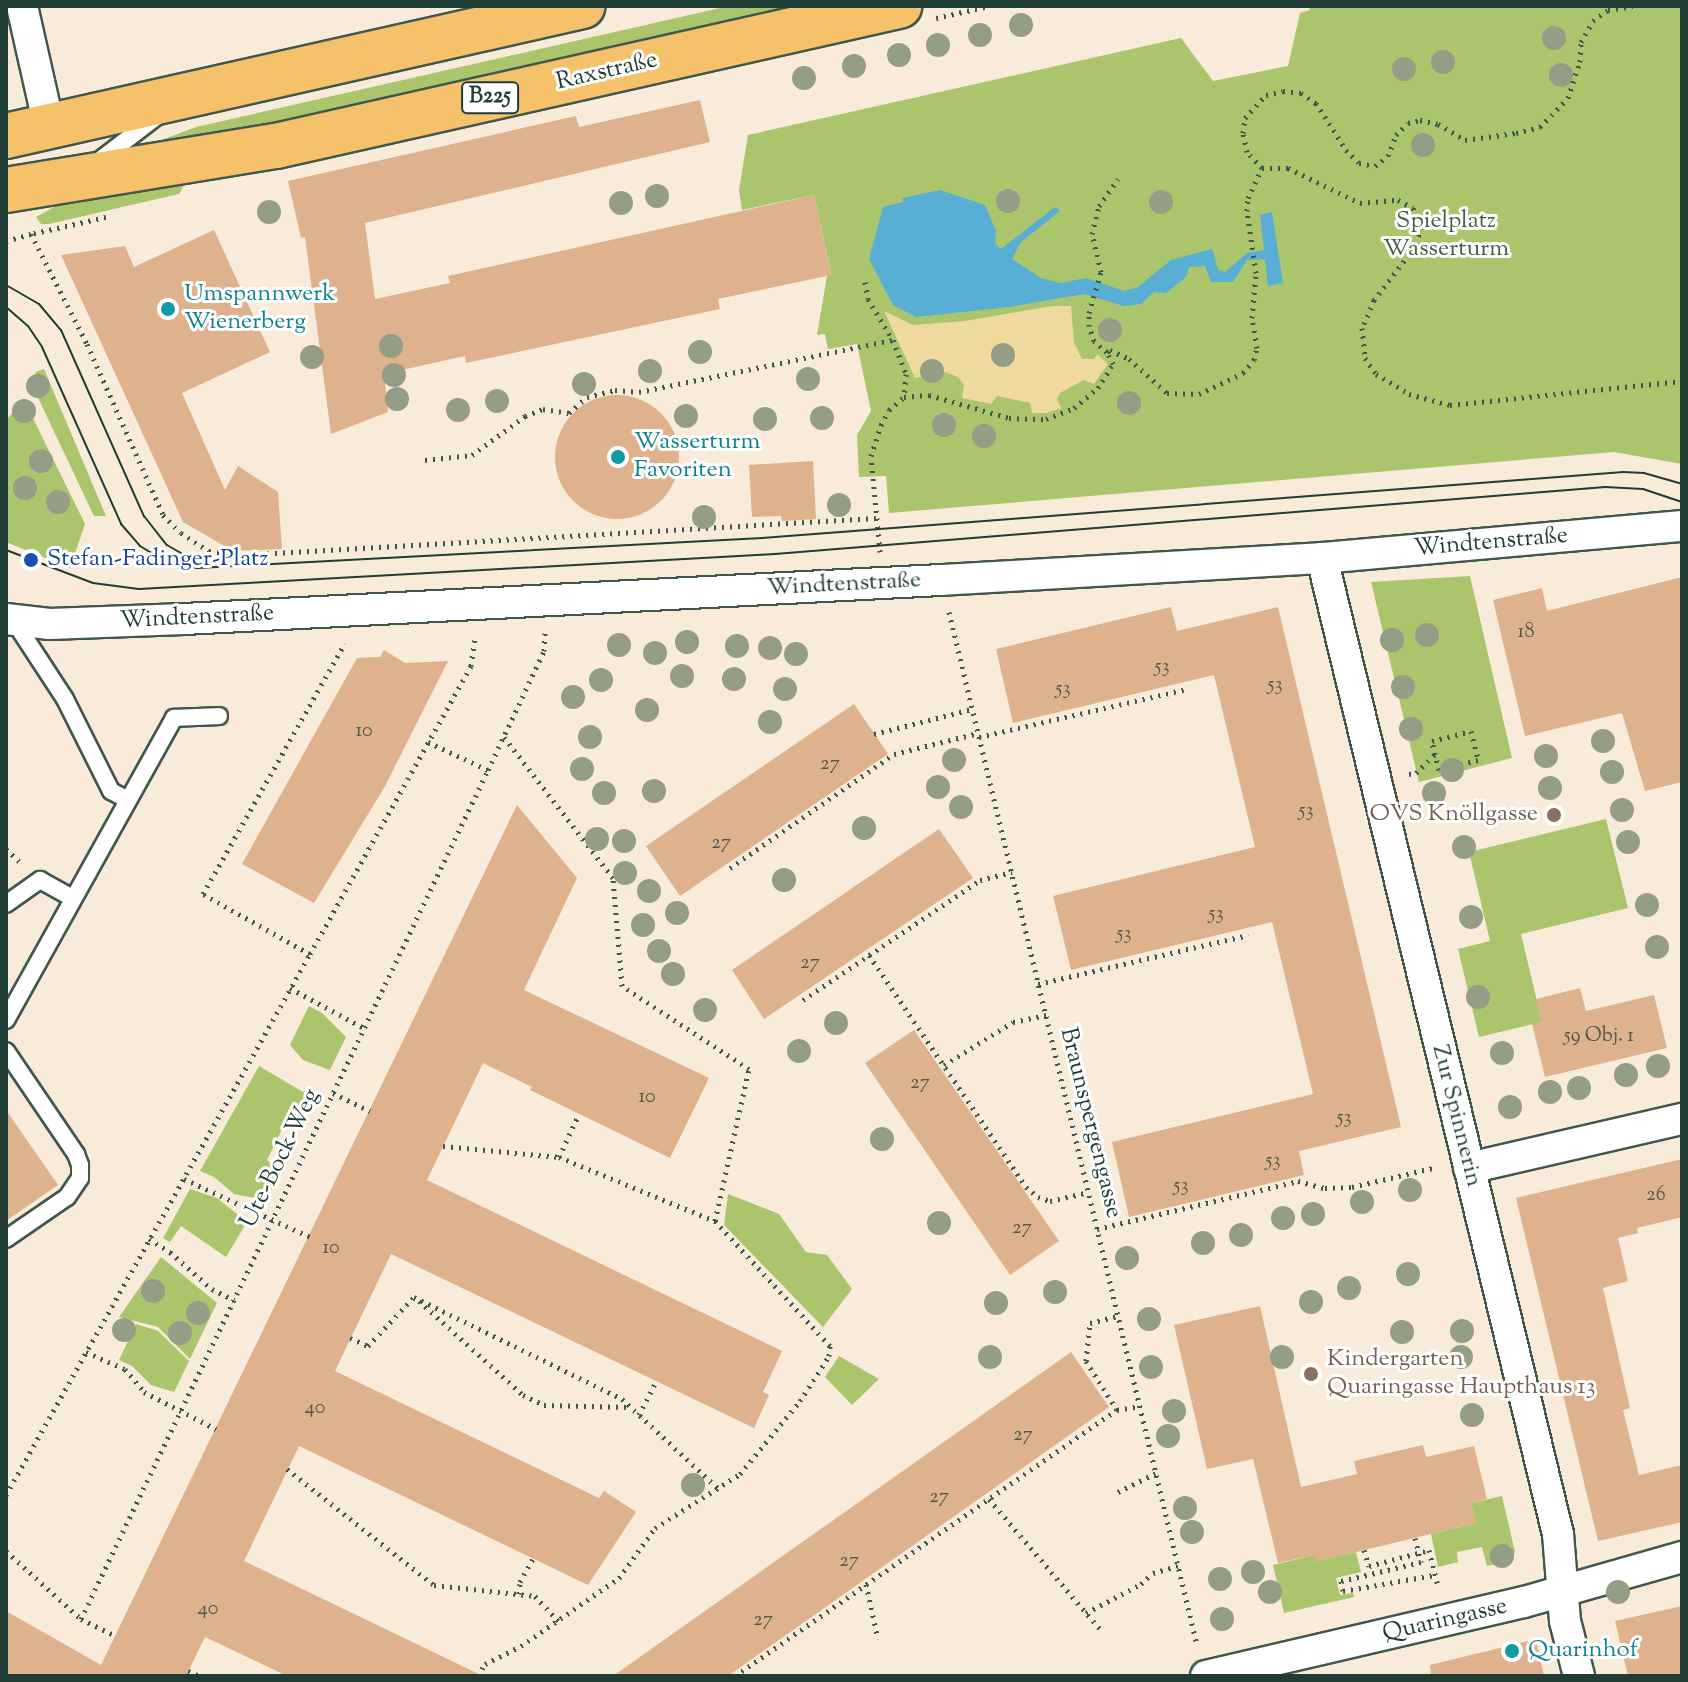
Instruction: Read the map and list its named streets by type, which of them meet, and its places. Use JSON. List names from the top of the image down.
{
  "streets": {
    "main road": ["Raxstraße", "B225"],
    "street": ["Windtenstraße", "Zur Spinnerin", "Quaringasse"],
    "path": ["Braunspergengasse", "Ute-Bock-Weg"]
  },
  "crossings": [
    ["Windtenstraße", "Zur Spinnerin"],
    ["Windtenstraße", "Braunspergengasse"],
    ["Zur Spinnerin", "Quaringasse"],
    ["Braunspergengasse", "Quaringasse"]
  ],
  "parks": ["Spielplatz Wasserturm"],
  "places": [
    "Umspannwerk Wienerberg",
    "Wasserturm Favoriten",
    "Stefan-Fadinger-Platz",
    "OVS Knöllgasse",
    "Kindergarten Quaringasse Haupthaus 13",
    "Quarinhof"
  ],
  "house_numbers": [
    "18",
    "53",
    "53",
    "53",
    "10",
    "27",
    "53",
    "27",
    "53",
    "53",
    "27",
    "59 Obj. 1",
    "27",
    "10",
    "53",
    "53",
    "53",
    "26",
    "27",
    "10",
    "40",
    "27",
    "27",
    "27",
    "40",
    "27"
  ]
}
